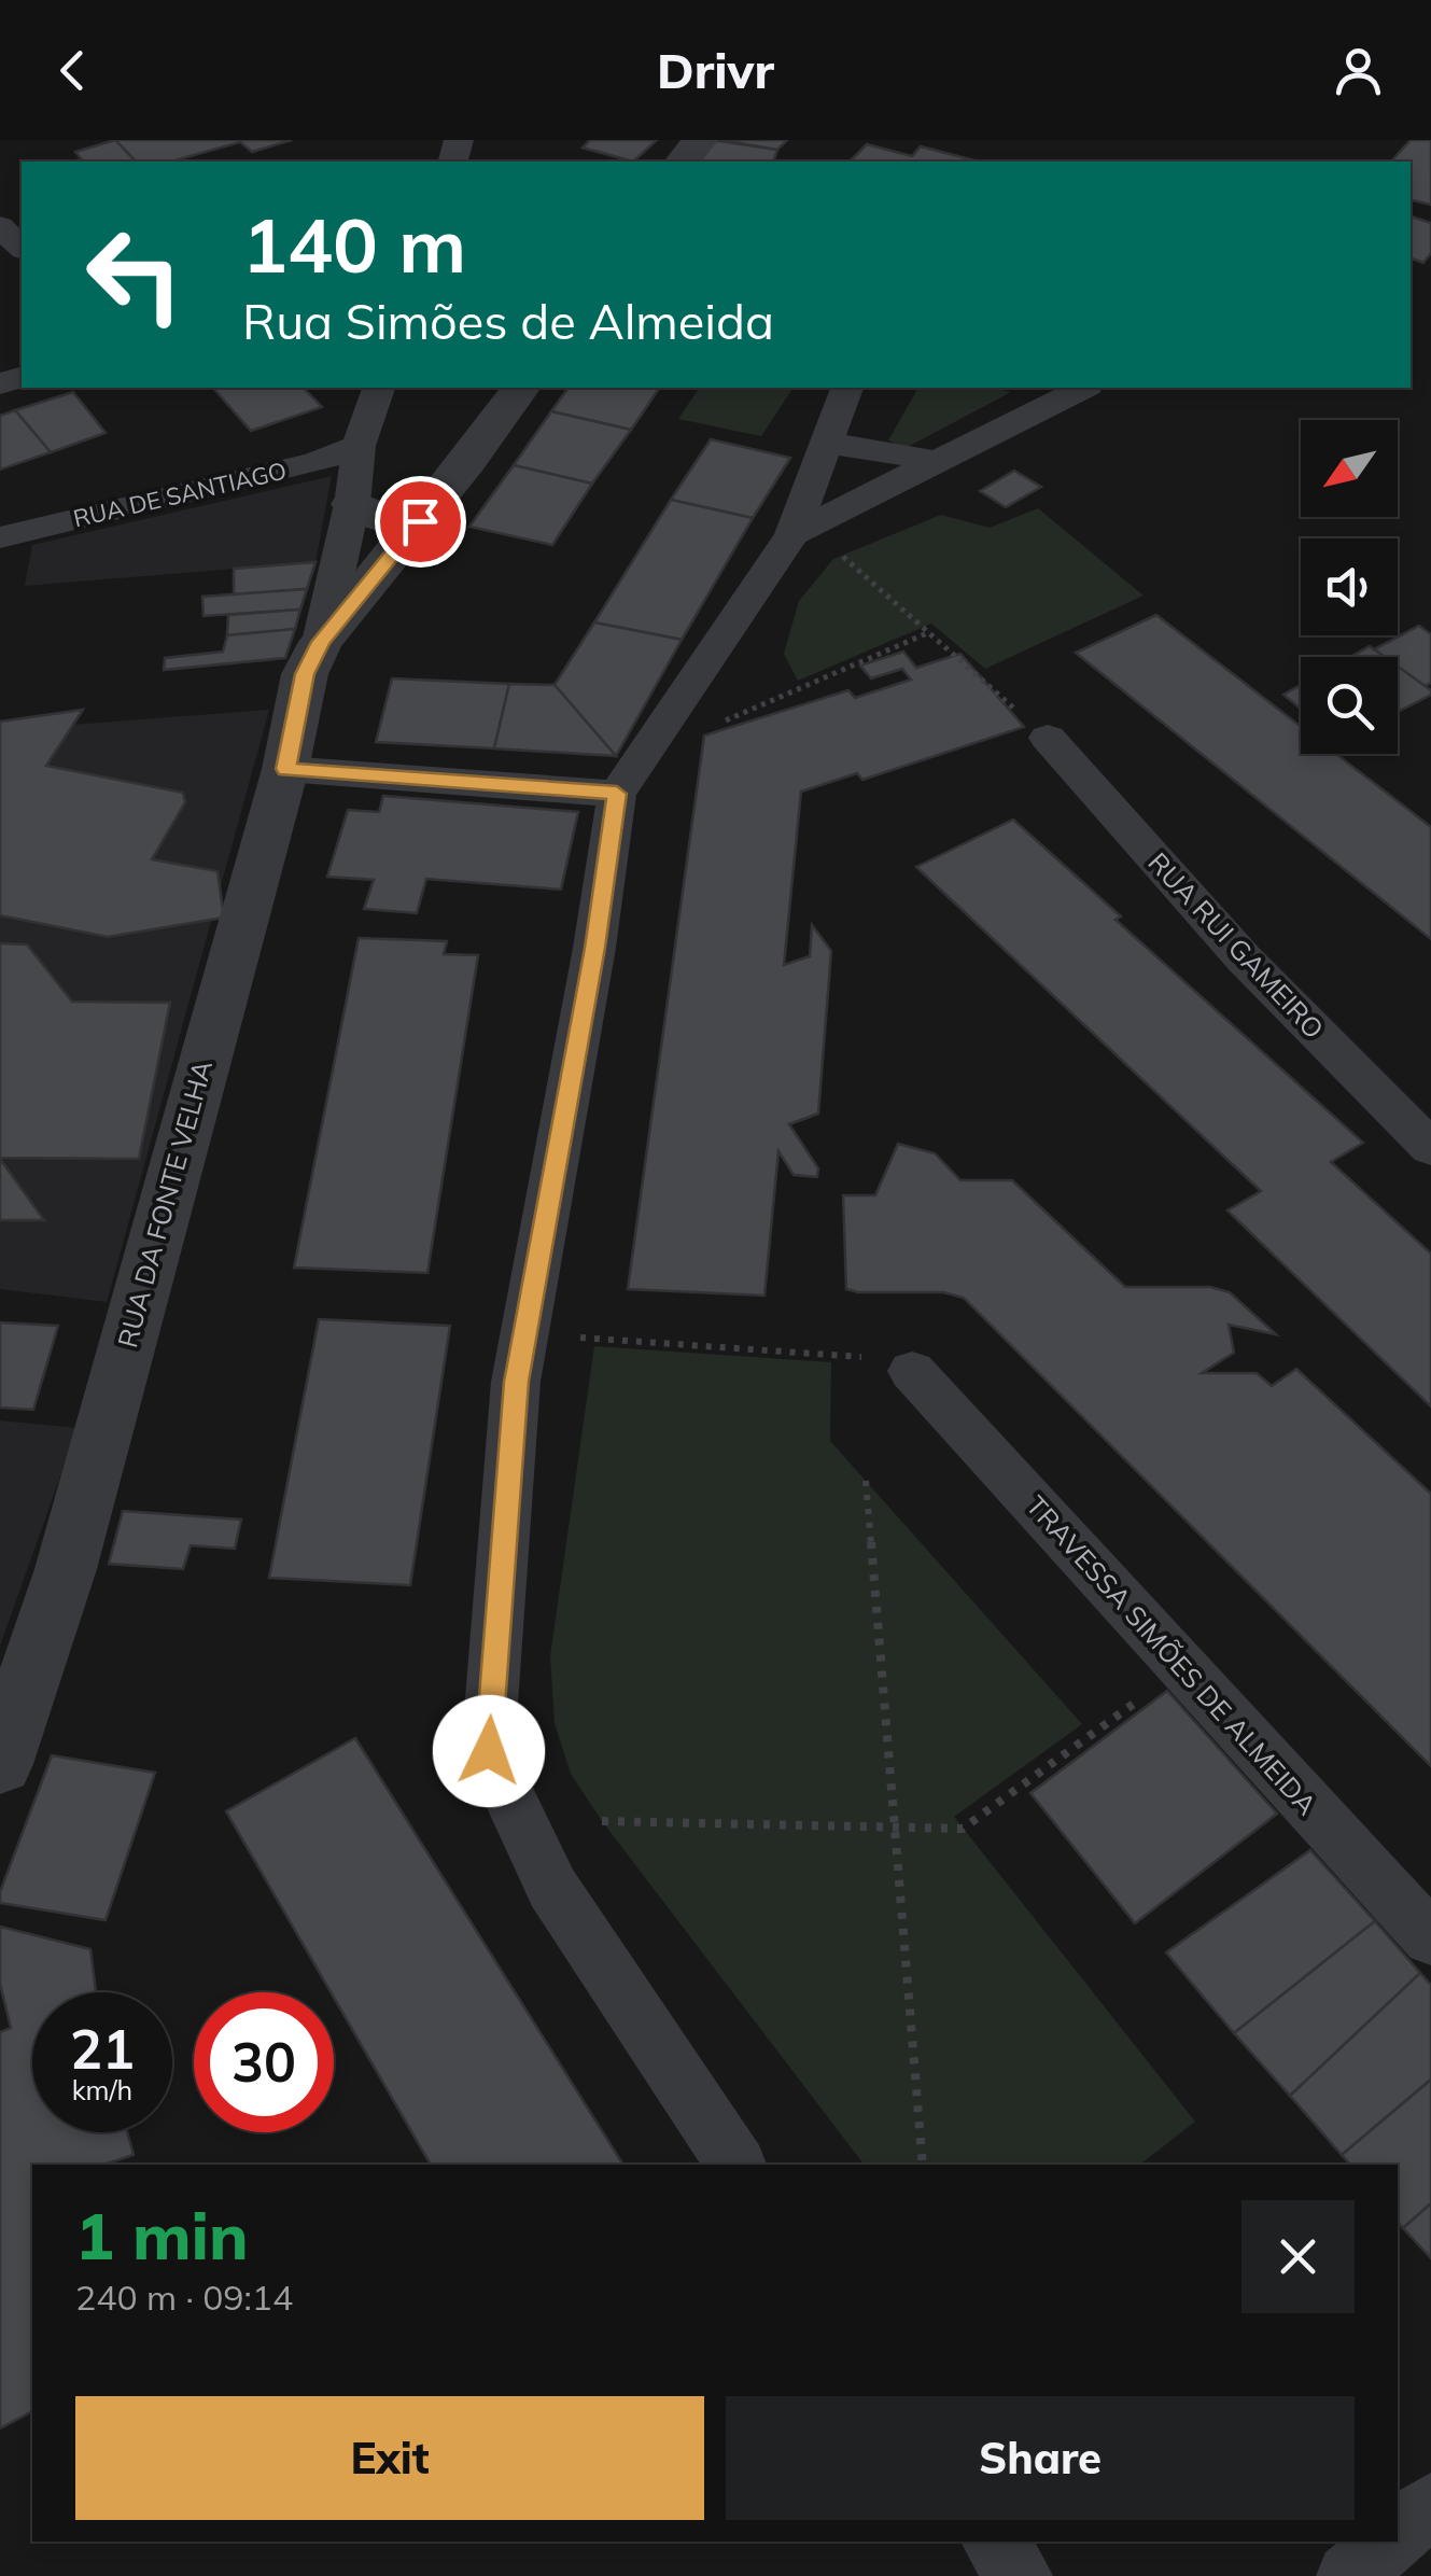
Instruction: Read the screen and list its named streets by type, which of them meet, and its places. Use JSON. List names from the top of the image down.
{
  "streets": {
    "street": [
      "RUA DE SANTIAGO",
      "RUA RUI GAMEIRO",
      "RUA DA FONTE VELHA",
      "TRAVESSA SIMÕES DE ALMEIDA"
    ]
  },
  "crossings": [
    ["RUA DE SANTIAGO", "RUA DA FONTE VELHA"]
  ],
  "north": "bottom left",
  "page": {
    "header": "Drivr",
    "turn": ["140 m", "Rua Simões de Almeida"],
    "speed": "21 km/h",
    "limit": "30",
    "heading": ["1 min", "240 m · 09:14"],
    "buttons": ["Exit", "Share"]
  }
}
